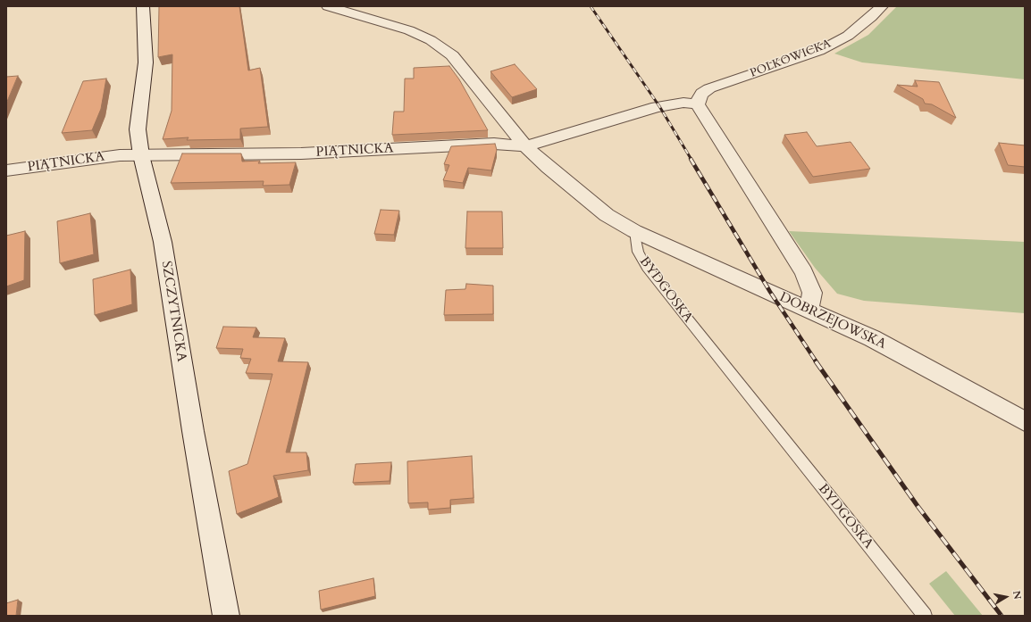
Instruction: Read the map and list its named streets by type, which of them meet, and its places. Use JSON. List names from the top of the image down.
{
  "streets": {
    "street": [
      "POLKOWICKA",
      "PIĄTNICKA",
      "SZCZYTNICKA",
      "DOBRZEJOWSKA"
    ],
    "lane": ["BYDGOSKA"]
  },
  "crossings": [
    ["POLKOWICKA", "PIĄTNICKA"],
    ["PIĄTNICKA", "SZCZYTNICKA"],
    ["BYDGOSKA", "DOBRZEJOWSKA"]
  ],
  "north": "right"
}
